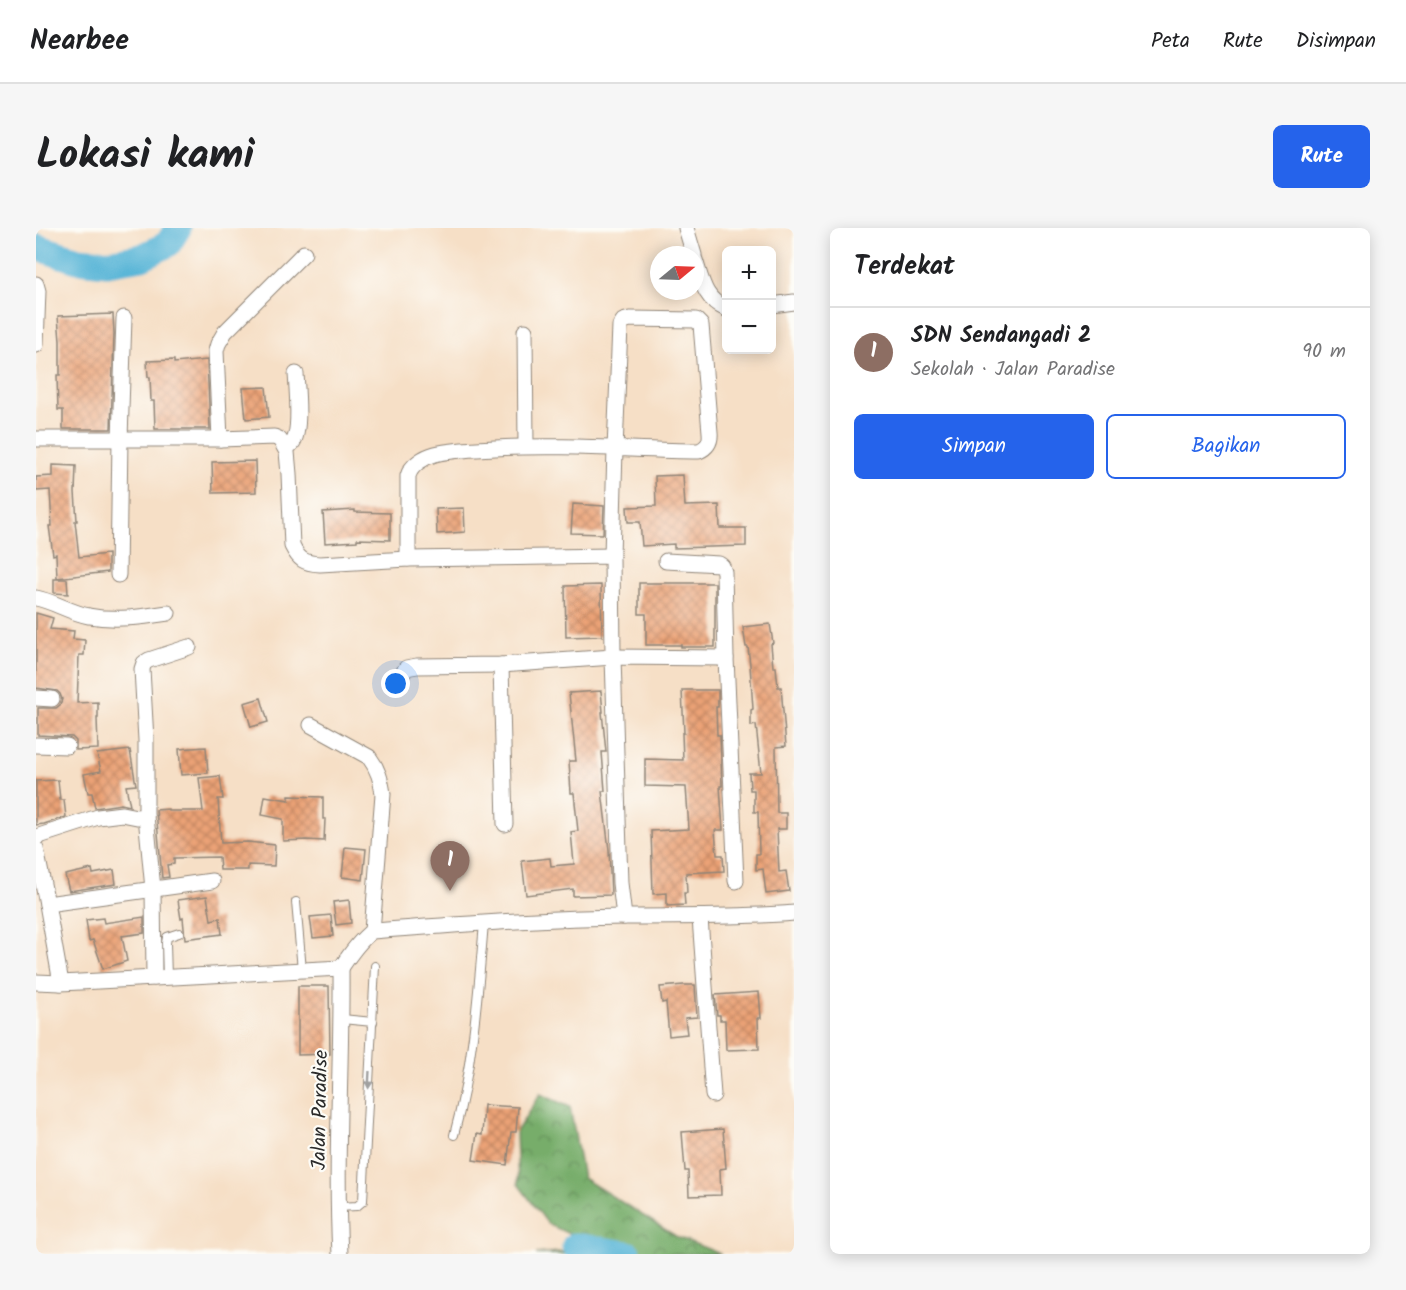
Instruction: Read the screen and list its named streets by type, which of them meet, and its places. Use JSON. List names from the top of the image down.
{
  "streets": {
    "street": ["Jalan Paradise"]
  },
  "north": "right",
  "page": {
    "header": "Nearbee",
    "nav": ["Peta", "Rute", "Disimpan"],
    "title": "Lokasi kami",
    "buttons": [
      "Rute",
      ["Simpan", "Bagikan"]
    ],
    "heading": "Terdekat",
    "map_buttons": ["+", "−"],
    "list": [
      {
        "mark": "1",
        "name": "SDN Sendangadi 2",
        "note": "Sekolah · Jalan Paradise",
        "value": "90 m"
      }
    ],
    "pins": "1"
  }
}
